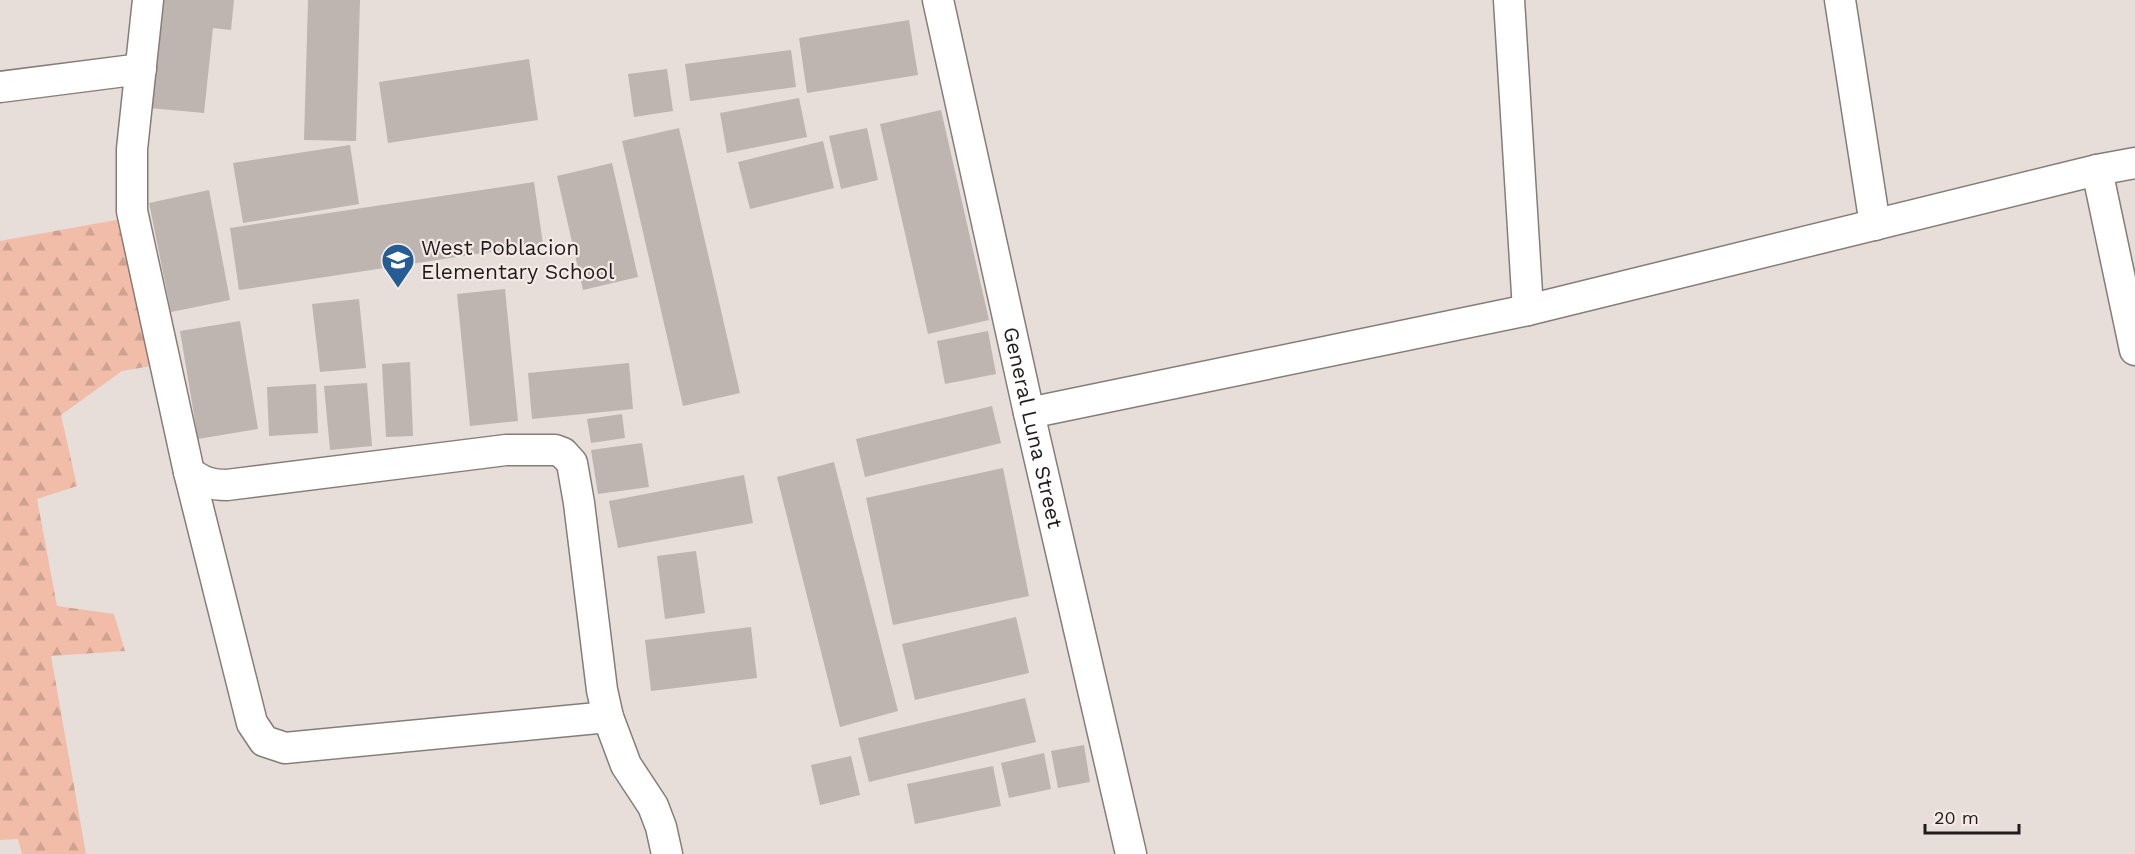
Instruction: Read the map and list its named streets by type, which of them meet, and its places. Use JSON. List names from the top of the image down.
{
  "streets": {
    "street": ["General Luna Street"]
  },
  "places": {
    "school or university": ["West Poblacion Elementary School"]
  },
  "scale_bar": "20 m"
}
